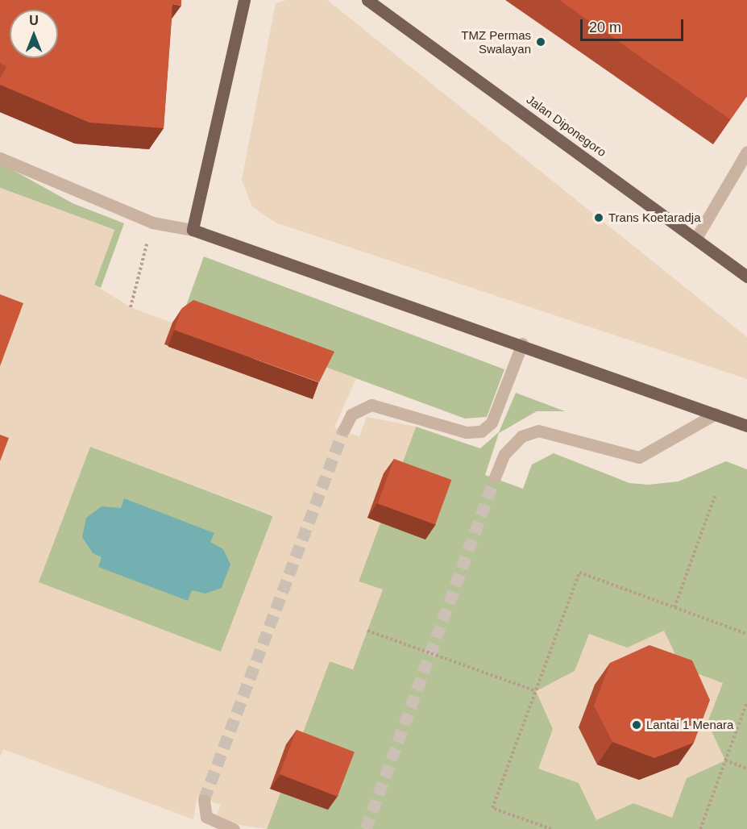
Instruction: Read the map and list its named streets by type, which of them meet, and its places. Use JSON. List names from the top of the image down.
{
  "streets": {
    "main road": ["Jalan Diponegoro"]
  },
  "places": ["TMZ Permas Swalayan", "Trans Koetaradja", "Lantai 1 Menara"],
  "scale_bar": "20 m",
  "north": "top"
}
